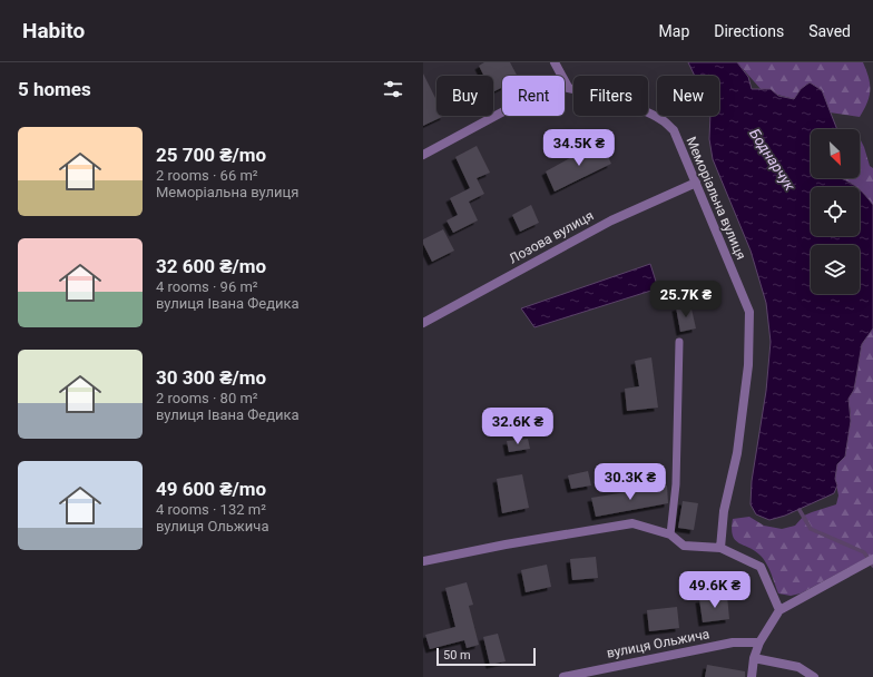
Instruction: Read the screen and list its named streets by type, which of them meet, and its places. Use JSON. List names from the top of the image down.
{
  "streets": {
    "street": ["Меморіальна вулиця", "Лозова вулиця", "вулиця Ольжича"]
  },
  "crossings": [
    ["Меморіальна вулиця", "Лозова вулиця"]
  ],
  "water": ["Боднарчук"],
  "scale_bar": "50 m",
  "north": "bottom right",
  "page": {
    "header": "Habito",
    "nav": ["Map", "Directions", "Saved"],
    "heading": "5 homes",
    "chip": [
      "Buy",
      "Rent",
      "Filters",
      "New"
    ],
    "list": [
      {
        "name": "25 700 ₴/mo",
        "note": "2 rooms · 66 m² · Меморіальна вулиця"
      },
      {
        "name": "32 600 ₴/mo",
        "note": "4 rooms · 96 m² · вулиця Івана Федика"
      },
      {
        "name": "30 300 ₴/mo",
        "note": "2 rooms · 80 m² · вулиця Івана Федика"
      },
      {
        "name": "49 600 ₴/mo",
        "note": "4 rooms · 132 m² · вулиця Ольжича"
      }
    ],
    "price": [
      "34.5K ₴",
      "25.7K ₴",
      "32.6K ₴",
      "30.3K ₴",
      "49.6K ₴"
    ],
    "scale": "50 m"
  }
}
